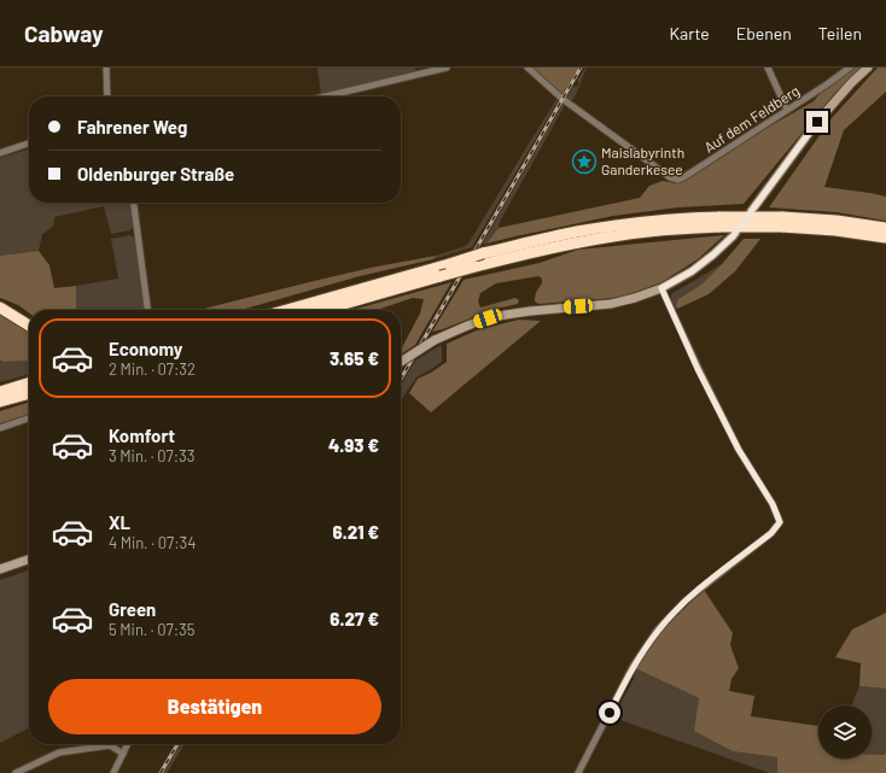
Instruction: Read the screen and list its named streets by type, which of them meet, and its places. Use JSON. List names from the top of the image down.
{
  "streets": {
    "street": ["Auf dem Feldberg"]
  },
  "places": {
    "place": ["Maislabyrinth Ganderkesee"]
  },
  "page": {
    "header": "Cabway",
    "nav": ["Karte", "Ebenen", "Teilen"],
    "banner": ["Fahrener Weg", "Oldenburger Straße"],
    "list": [
      {
        "name": "Economy",
        "note": "2 Min. · 07:32",
        "value": "3.65 €"
      },
      {
        "name": "Komfort",
        "note": "3 Min. · 07:33",
        "value": "4.93 €"
      },
      {
        "name": "XL",
        "note": "4 Min. · 07:34",
        "value": "6.21 €"
      },
      {
        "name": "Green",
        "note": "5 Min. · 07:35",
        "value": "6.27 €"
      }
    ],
    "buttons": "Bestätigen"
  }
}
